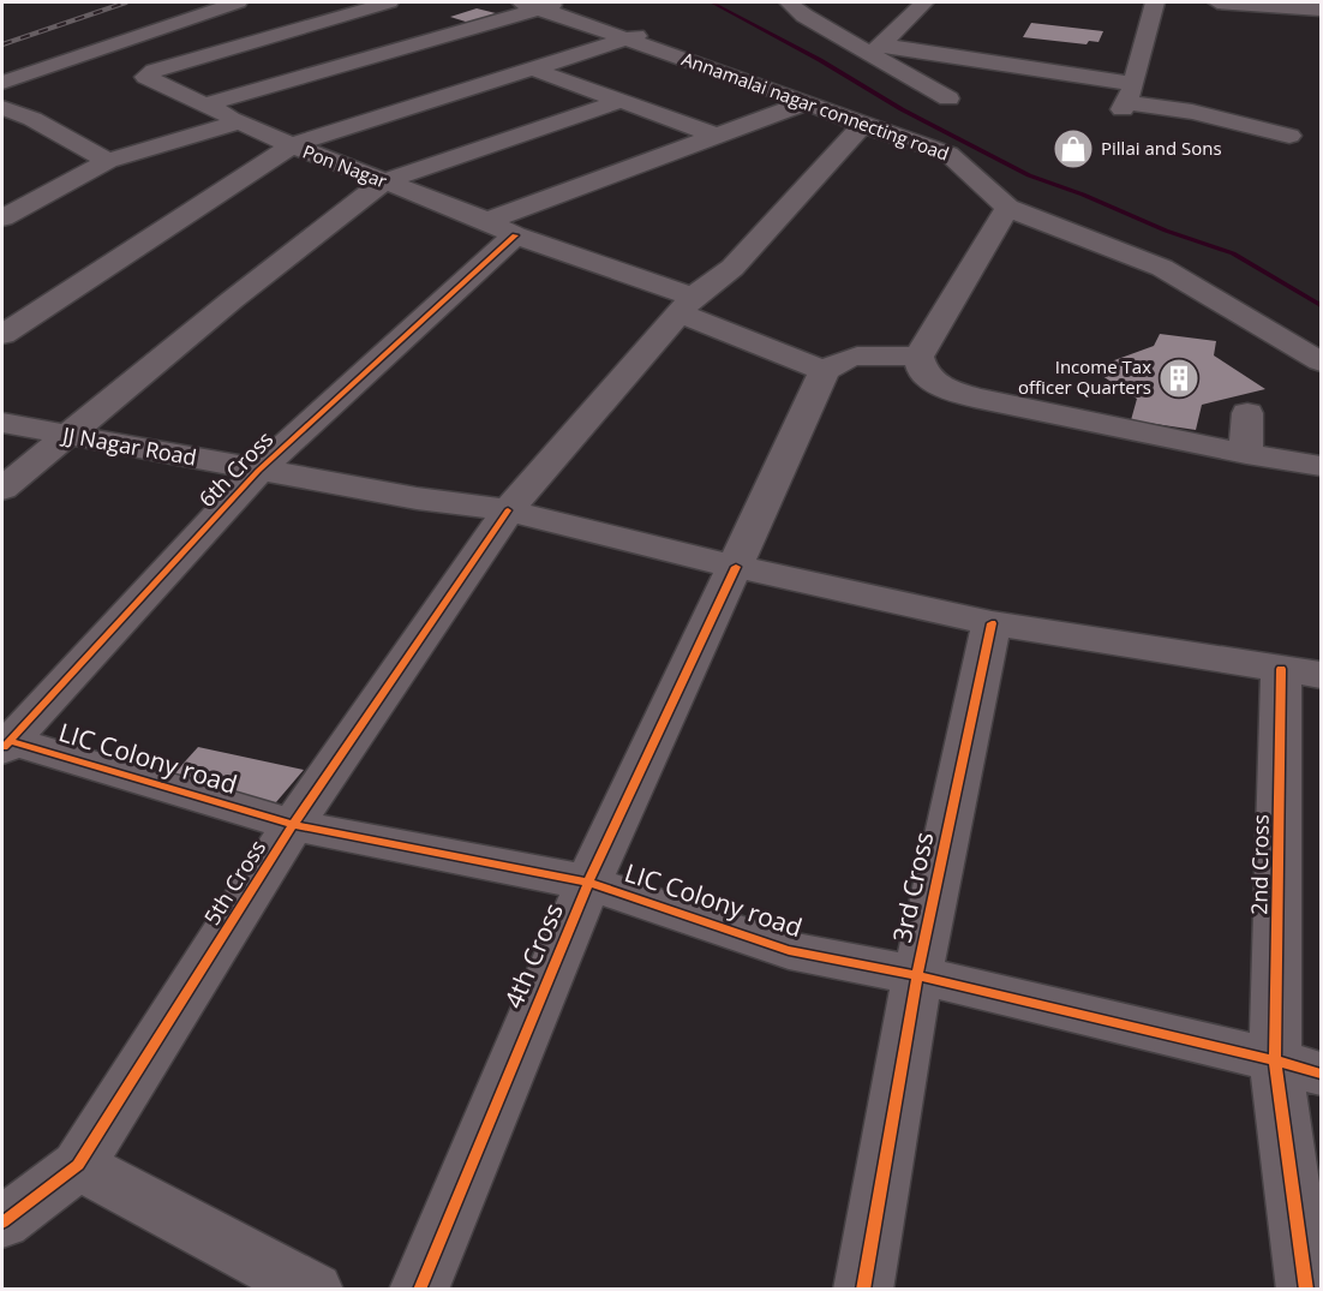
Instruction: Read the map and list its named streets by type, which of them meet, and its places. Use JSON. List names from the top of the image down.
{
  "streets": {
    "street": [
      "Annamalai nagar connecting road",
      "Pon Nagar",
      "JJ Nagar Road",
      "6th Cross",
      "LIC Colony road",
      "2nd Cross",
      "5th Cross",
      "3rd Cross",
      "4th Cross"
    ]
  },
  "crossings": [
    ["Annamalai nagar connecting road", "5th Cross"],
    ["Pon Nagar", "6th Cross"],
    ["Pon Nagar", "5th Cross"],
    ["Pon Nagar", "4th Cross"],
    ["JJ Nagar Road", "6th Cross"],
    ["JJ Nagar Road", "2nd Cross"],
    ["JJ Nagar Road", "5th Cross"],
    ["JJ Nagar Road", "3rd Cross"],
    ["JJ Nagar Road", "4th Cross"],
    ["6th Cross", "LIC Colony road"],
    ["LIC Colony road", "2nd Cross"],
    ["LIC Colony road", "5th Cross"],
    ["LIC Colony road", "3rd Cross"],
    ["LIC Colony road", "4th Cross"]
  ],
  "places": {
    "shop": ["Pillai and Sons"],
    "building": ["Income Tax officer Quarters"]
  }
}
